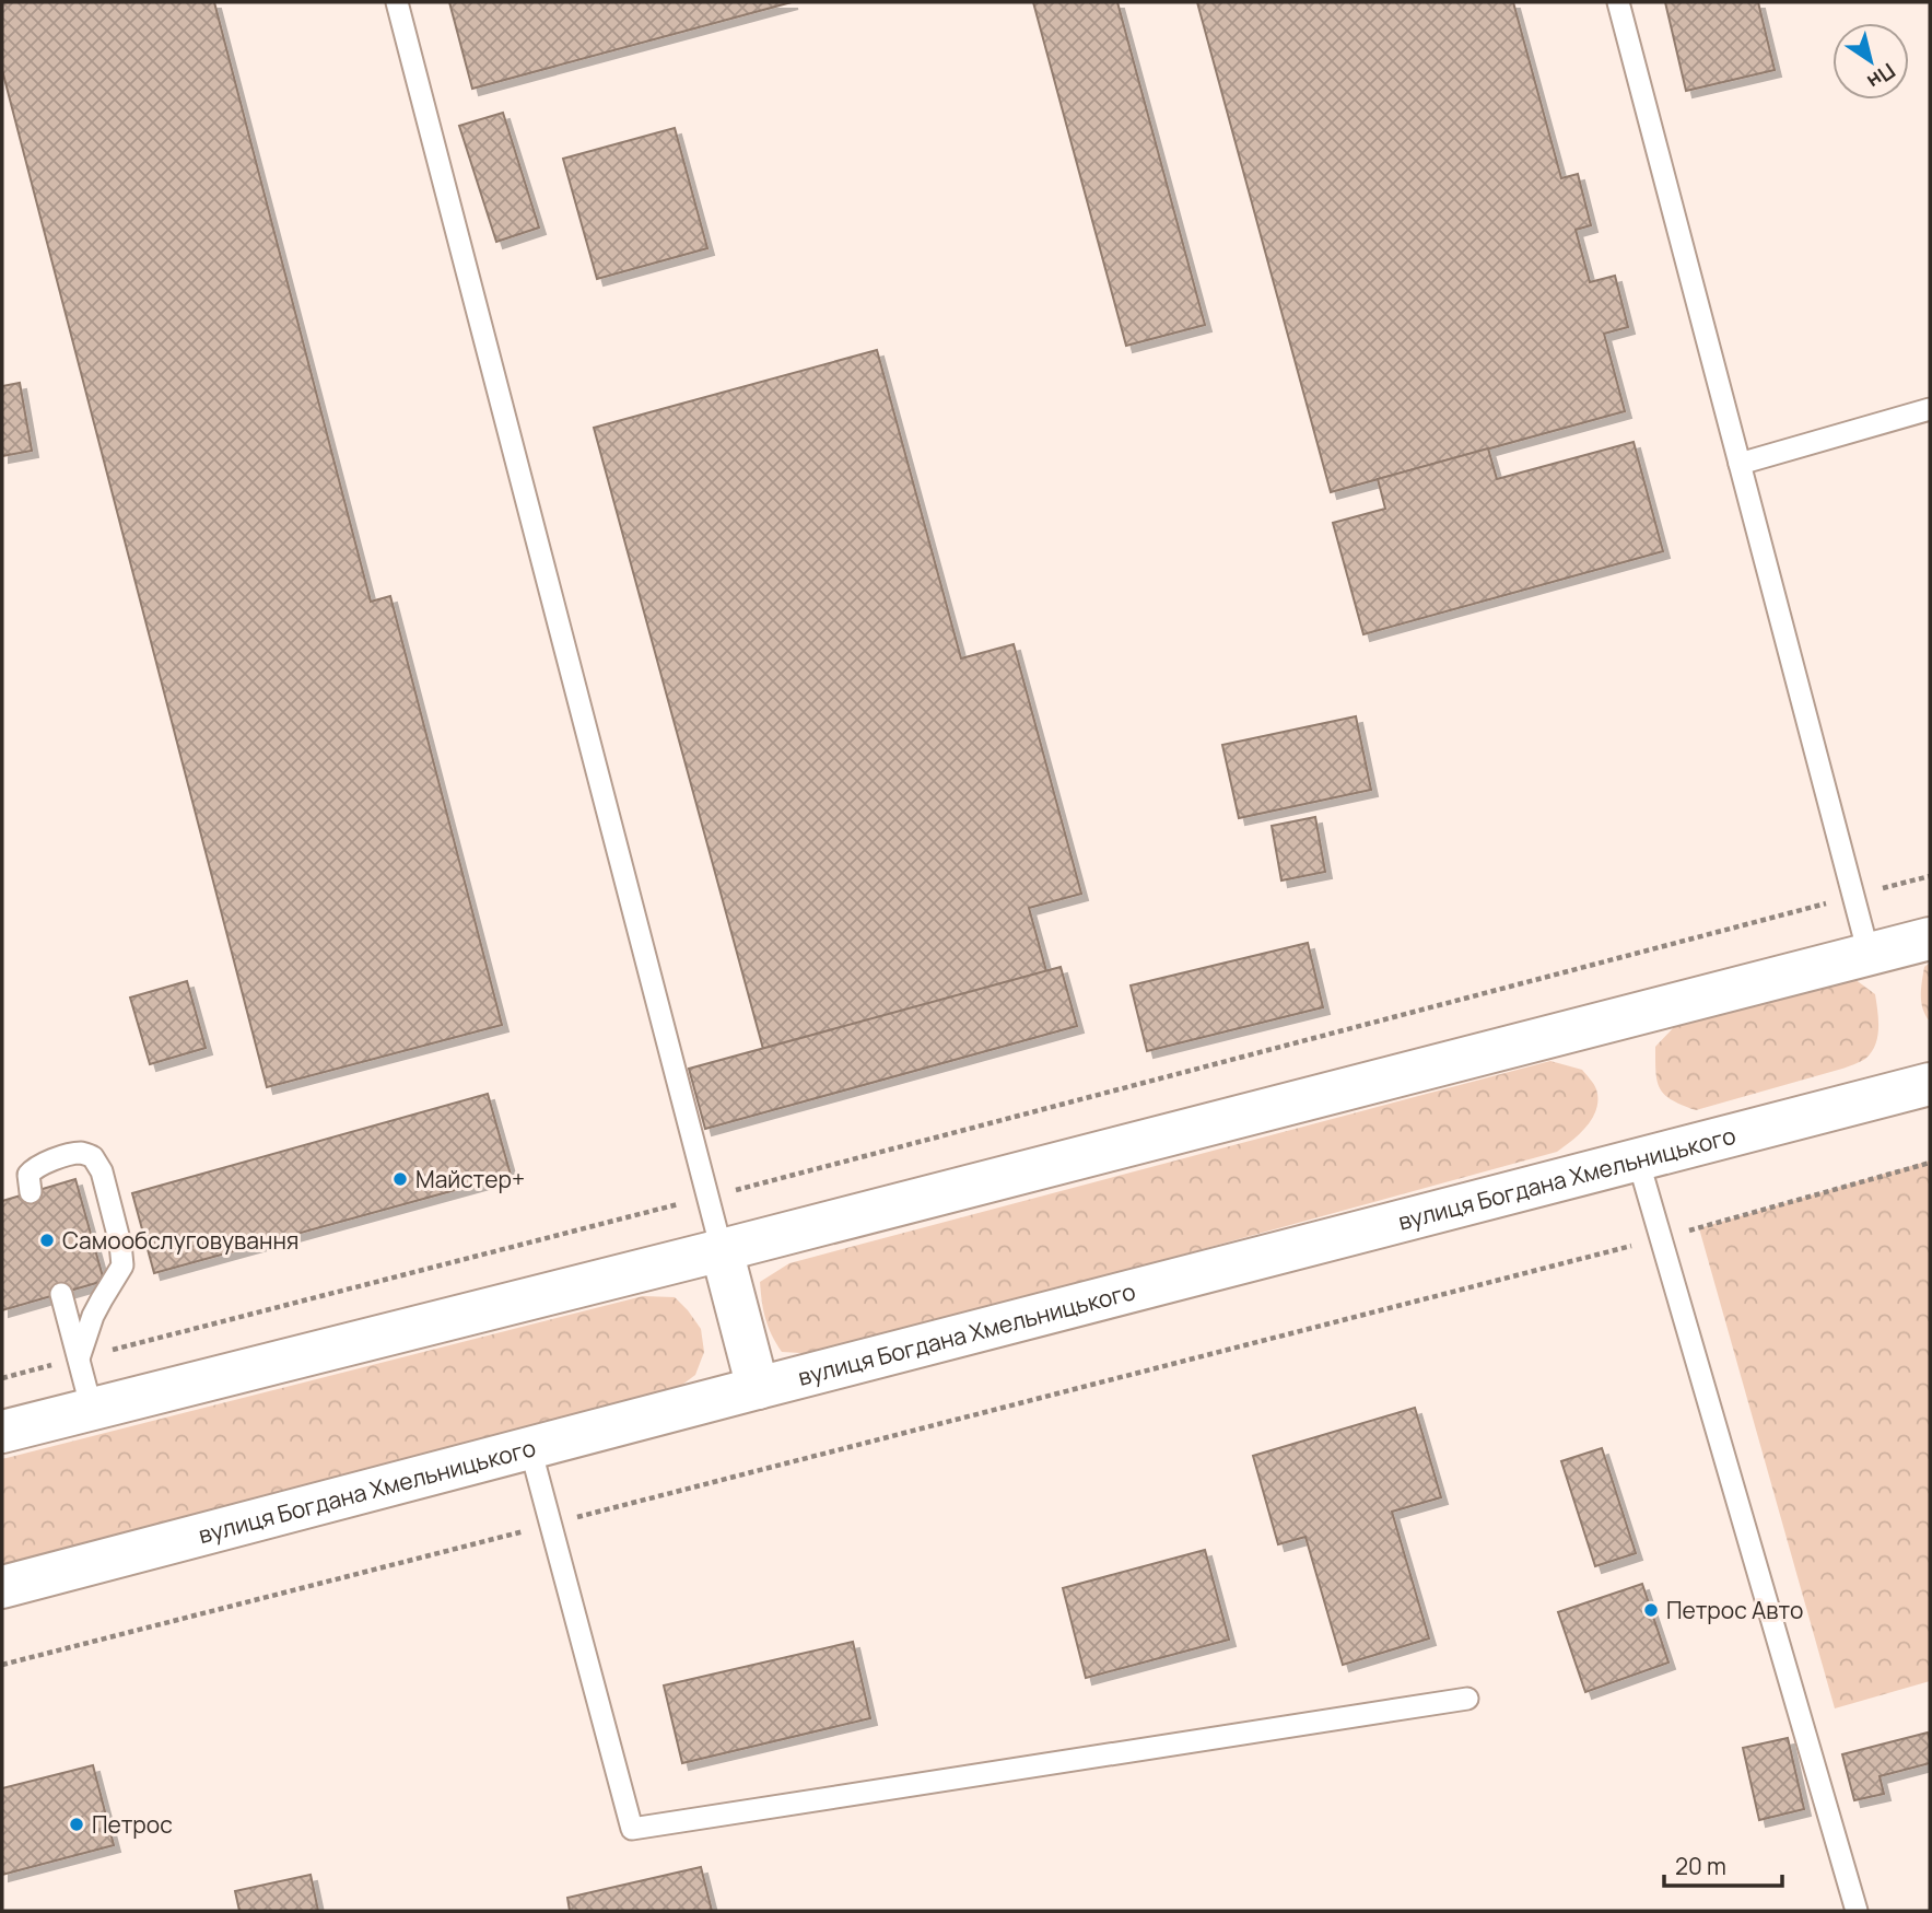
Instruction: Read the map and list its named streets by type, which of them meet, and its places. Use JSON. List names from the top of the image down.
{
  "streets": {
    "street": ["вулиця Богдана Хмельницького"]
  },
  "places": [
    "Майстер+",
    "Самообслуговування",
    "Петрос Авто",
    "Петрос"
  ],
  "scale_bar": "20 m",
  "north": "bottom right"
}
